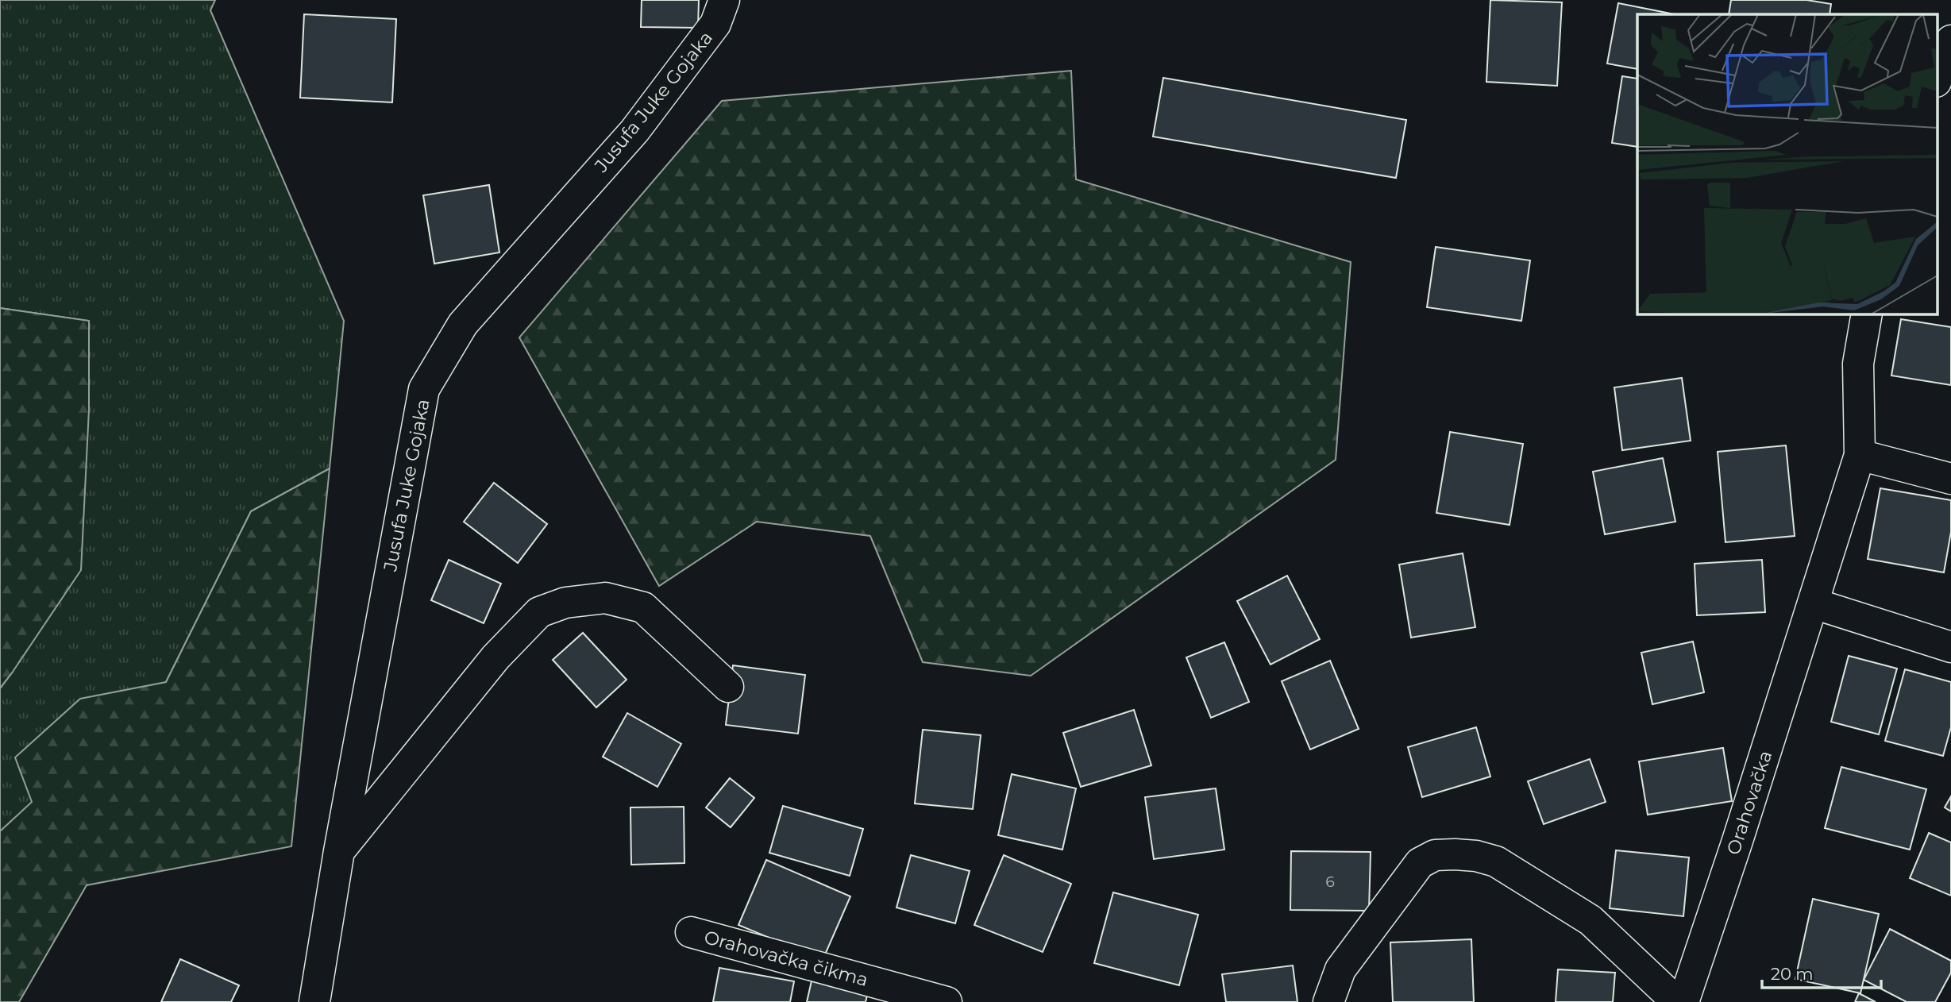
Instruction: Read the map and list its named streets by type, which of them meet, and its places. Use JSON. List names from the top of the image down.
{
  "streets": {
    "street": ["Jusufa Juke Gojaka", "Orahovačka", "Orahovačka čikma"]
  },
  "house_numbers": ["6"],
  "scale_bar": "20 m"
}
